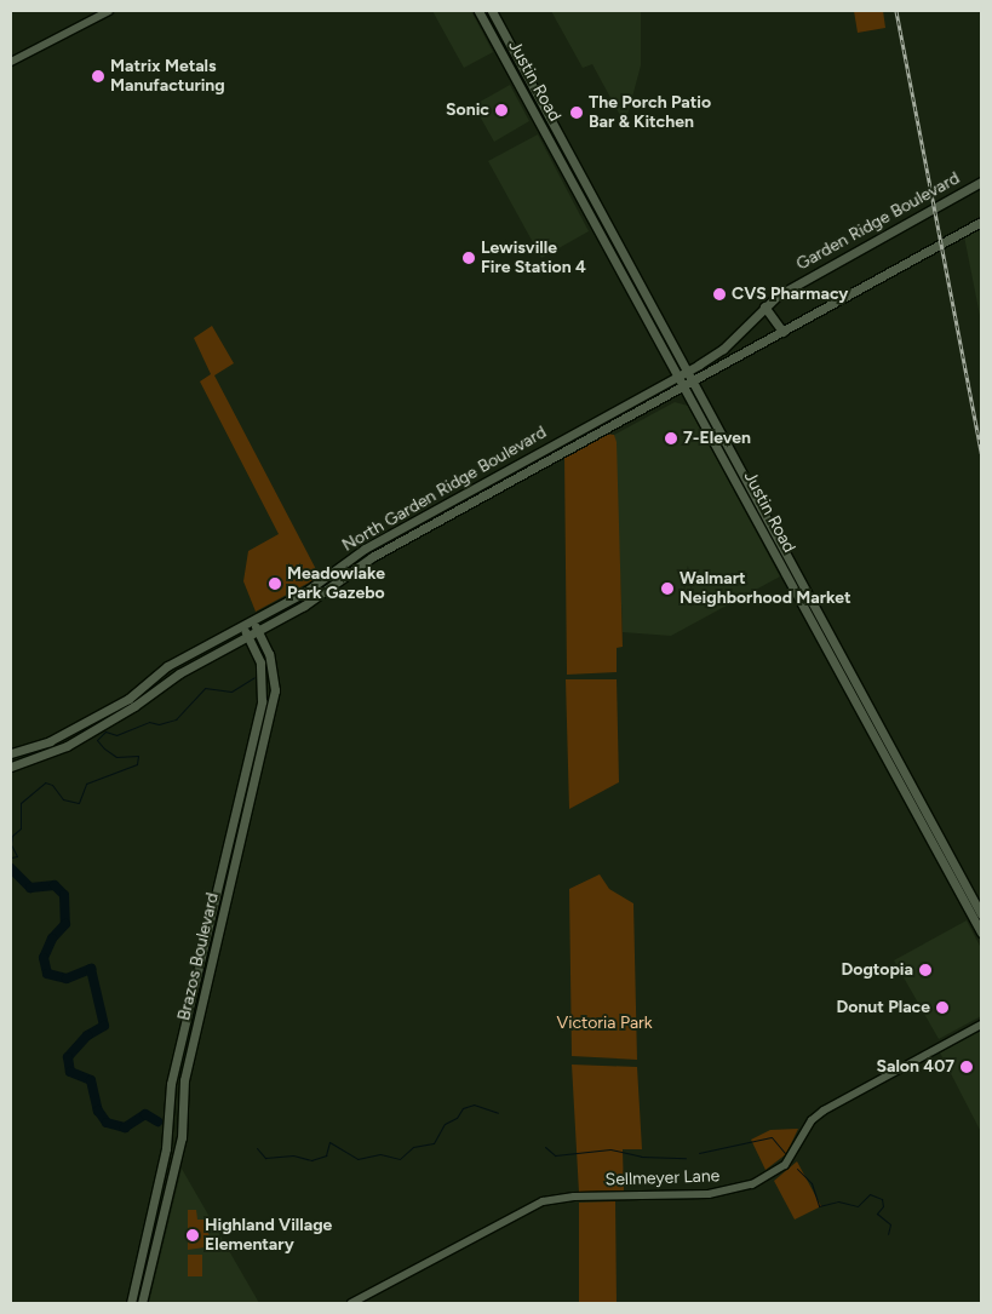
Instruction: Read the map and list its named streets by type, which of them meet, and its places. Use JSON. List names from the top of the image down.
{
  "streets": {
    "main road": [
      "Justin Road",
      "Garden Ridge Boulevard",
      "North Garden Ridge Boulevard",
      "Brazos Boulevard"
    ],
    "street": ["Sellmeyer Lane"]
  },
  "crossings": [
    ["Justin Road", "Garden Ridge Boulevard"],
    ["Garden Ridge Boulevard", "North Garden Ridge Boulevard"],
    ["North Garden Ridge Boulevard", "Brazos Boulevard"]
  ],
  "parks": ["Victoria Park"],
  "places": [
    "Matrix Metals Manufacturing",
    "Sonic",
    "The Porch Patio Bar & Kitchen",
    "Lewisville Fire Station 4",
    "CVS Pharmacy",
    "7-Eleven",
    "Meadowlake Park Gazebo",
    "Walmart Neighborhood Market",
    "Dogtopia",
    "Donut Place",
    "Salon 407",
    "Highland Village Elementary"
  ]
}
